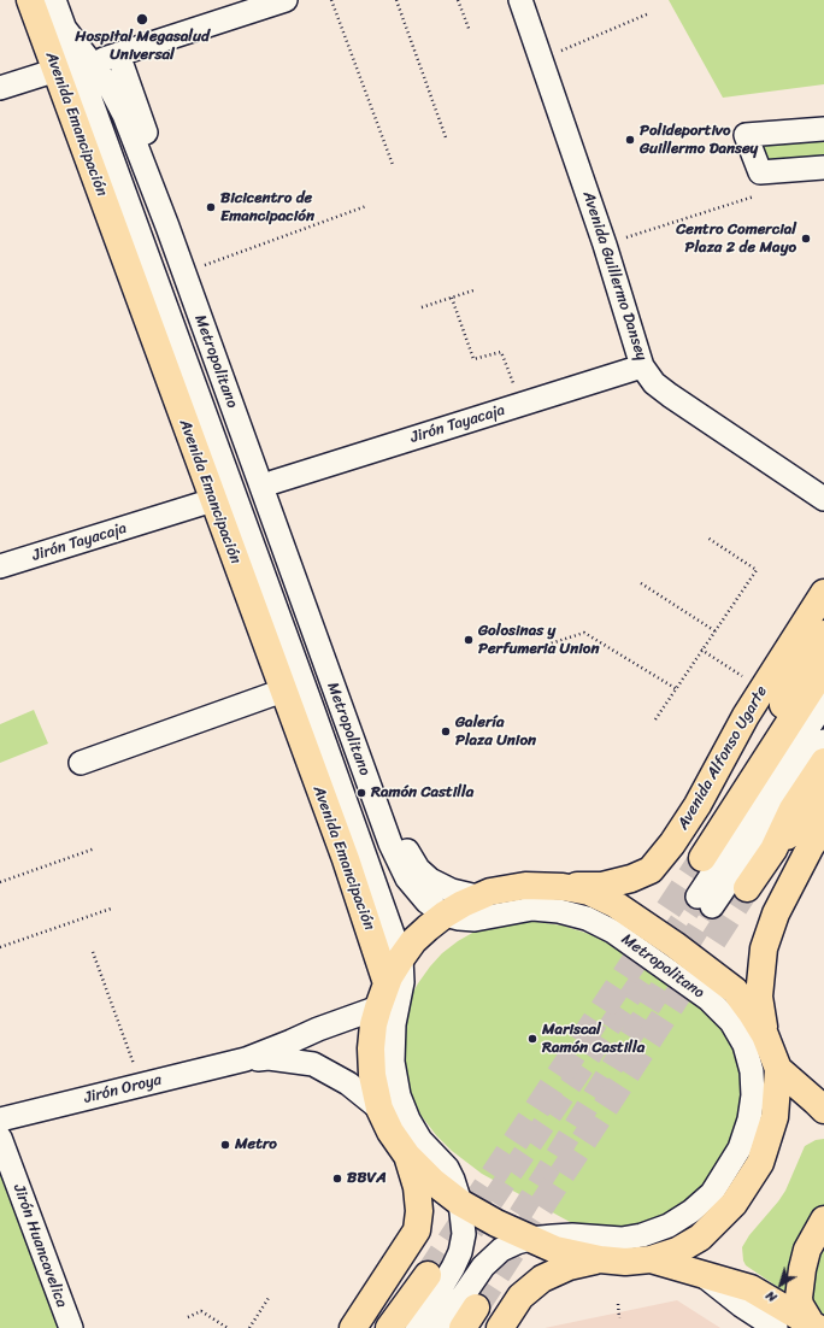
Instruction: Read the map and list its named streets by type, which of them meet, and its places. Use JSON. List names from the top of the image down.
{
  "streets": {
    "main road": ["Avenida Emancipación", "Avenida Alfonso Ugarte"],
    "street": [
      "Avenida Guillermo Dansey",
      "Metropolitano",
      "Jirón Tayacaja",
      "Jirón Oroya",
      "Jirón Huancavelica"
    ]
  },
  "crossings": [
    ["Avenida Emancipación", "Metropolitano"],
    ["Avenida Emancipación", "Jirón Tayacaja"],
    ["Avenida Emancipación", "Jirón Oroya"],
    ["Avenida Guillermo Dansey", "Jirón Tayacaja"]
  ],
  "places": [
    "Hospital Megasalud Universal",
    "Polideportivo Guillermo Dansey",
    "Bicicentro de Emancipación",
    "Centro Comercial Plaza 2 de Mayo",
    "Golosinas y Perfumeria Union",
    "Galería Plaza Union",
    "Ramón Castilla",
    "Mariscal Ramón Castilla",
    "Metro",
    "BBVA"
  ],
  "north": "bottom left"
}
